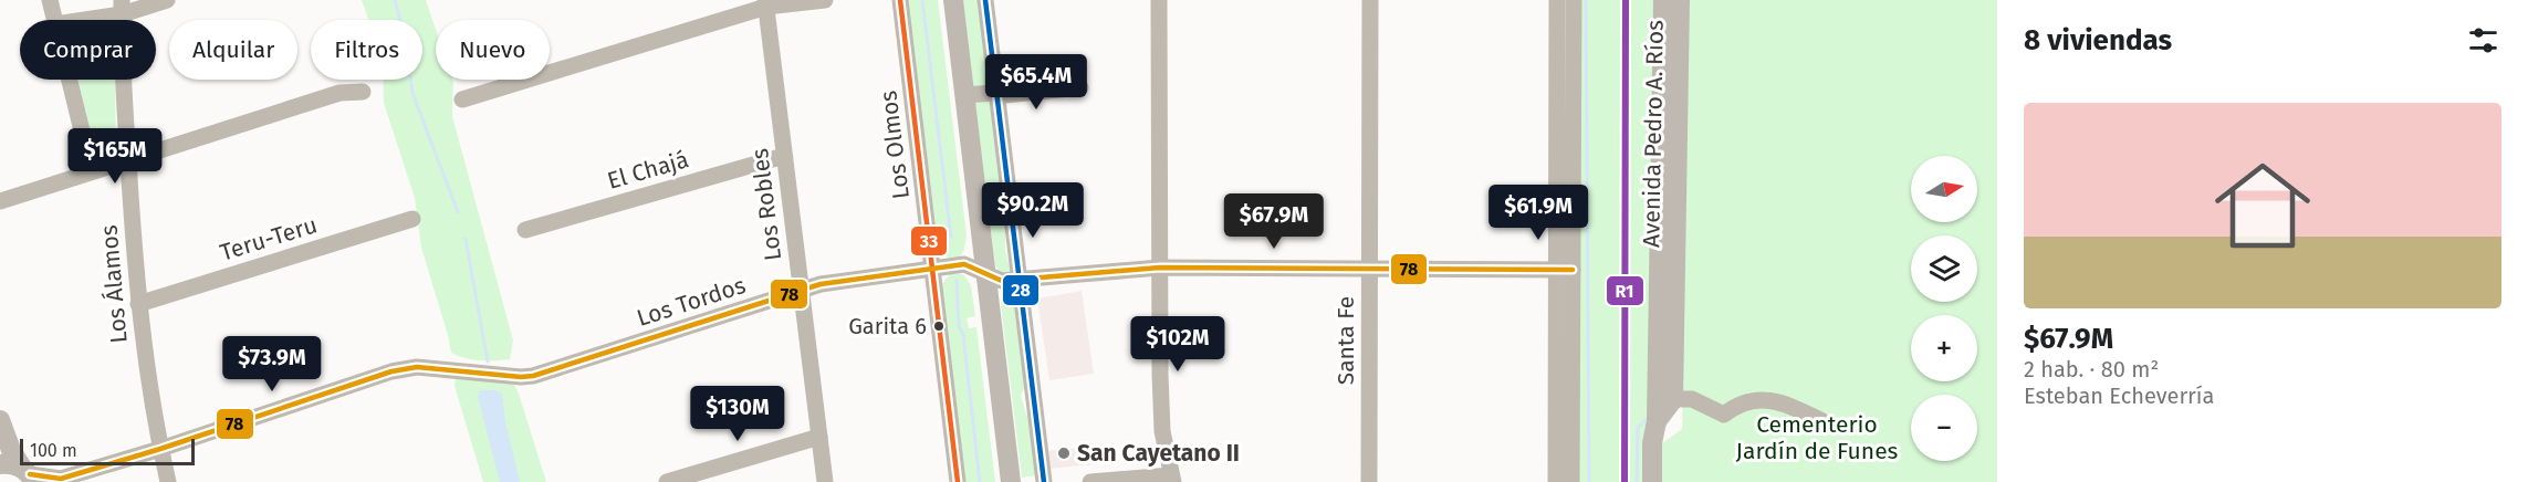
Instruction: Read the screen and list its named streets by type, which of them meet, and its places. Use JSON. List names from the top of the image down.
{
  "streets": {
    "main road": ["Avenida Pedro A. Ríos"],
    "street": [
      "Los Olmos",
      "El Chajá",
      "Los Robles",
      "Teru-Teru",
      "Los Álamos",
      "Los Tordos",
      "Santa Fe"
    ]
  },
  "crossings": [
    ["Los Olmos", "Los Tordos"],
    ["El Chajá", "Los Robles"],
    ["Los Robles", "Los Tordos"],
    ["Teru-Teru", "Los Álamos"],
    ["Los Álamos", "Los Tordos"],
    ["Los Tordos", "Santa Fe"]
  ],
  "parks": ["Cementerio Jardín de Funes"],
  "places": ["Garita 6", "San Cayetano II"],
  "lines": [
    "transit line R1",
    "transit line 33",
    "transit line 28",
    "transit line 78"
  ],
  "scale_bar": "100 m",
  "north": "right",
  "page": {
    "heading": "8 viviendas",
    "chip": [
      "Comprar",
      "Alquilar",
      "Filtros",
      "Nuevo"
    ],
    "price": [
      "$65.4M",
      "$165M",
      "$90.2M",
      "$61.9M",
      "$67.9M",
      "$102M",
      "$73.9M",
      "$130M"
    ],
    "list": [
      {
        "name": "$67.9M",
        "note": "2 hab. · 80 m² · Esteban Echeverría"
      }
    ],
    "map_buttons": ["+", "−"],
    "scale": "100 m"
  }
}
